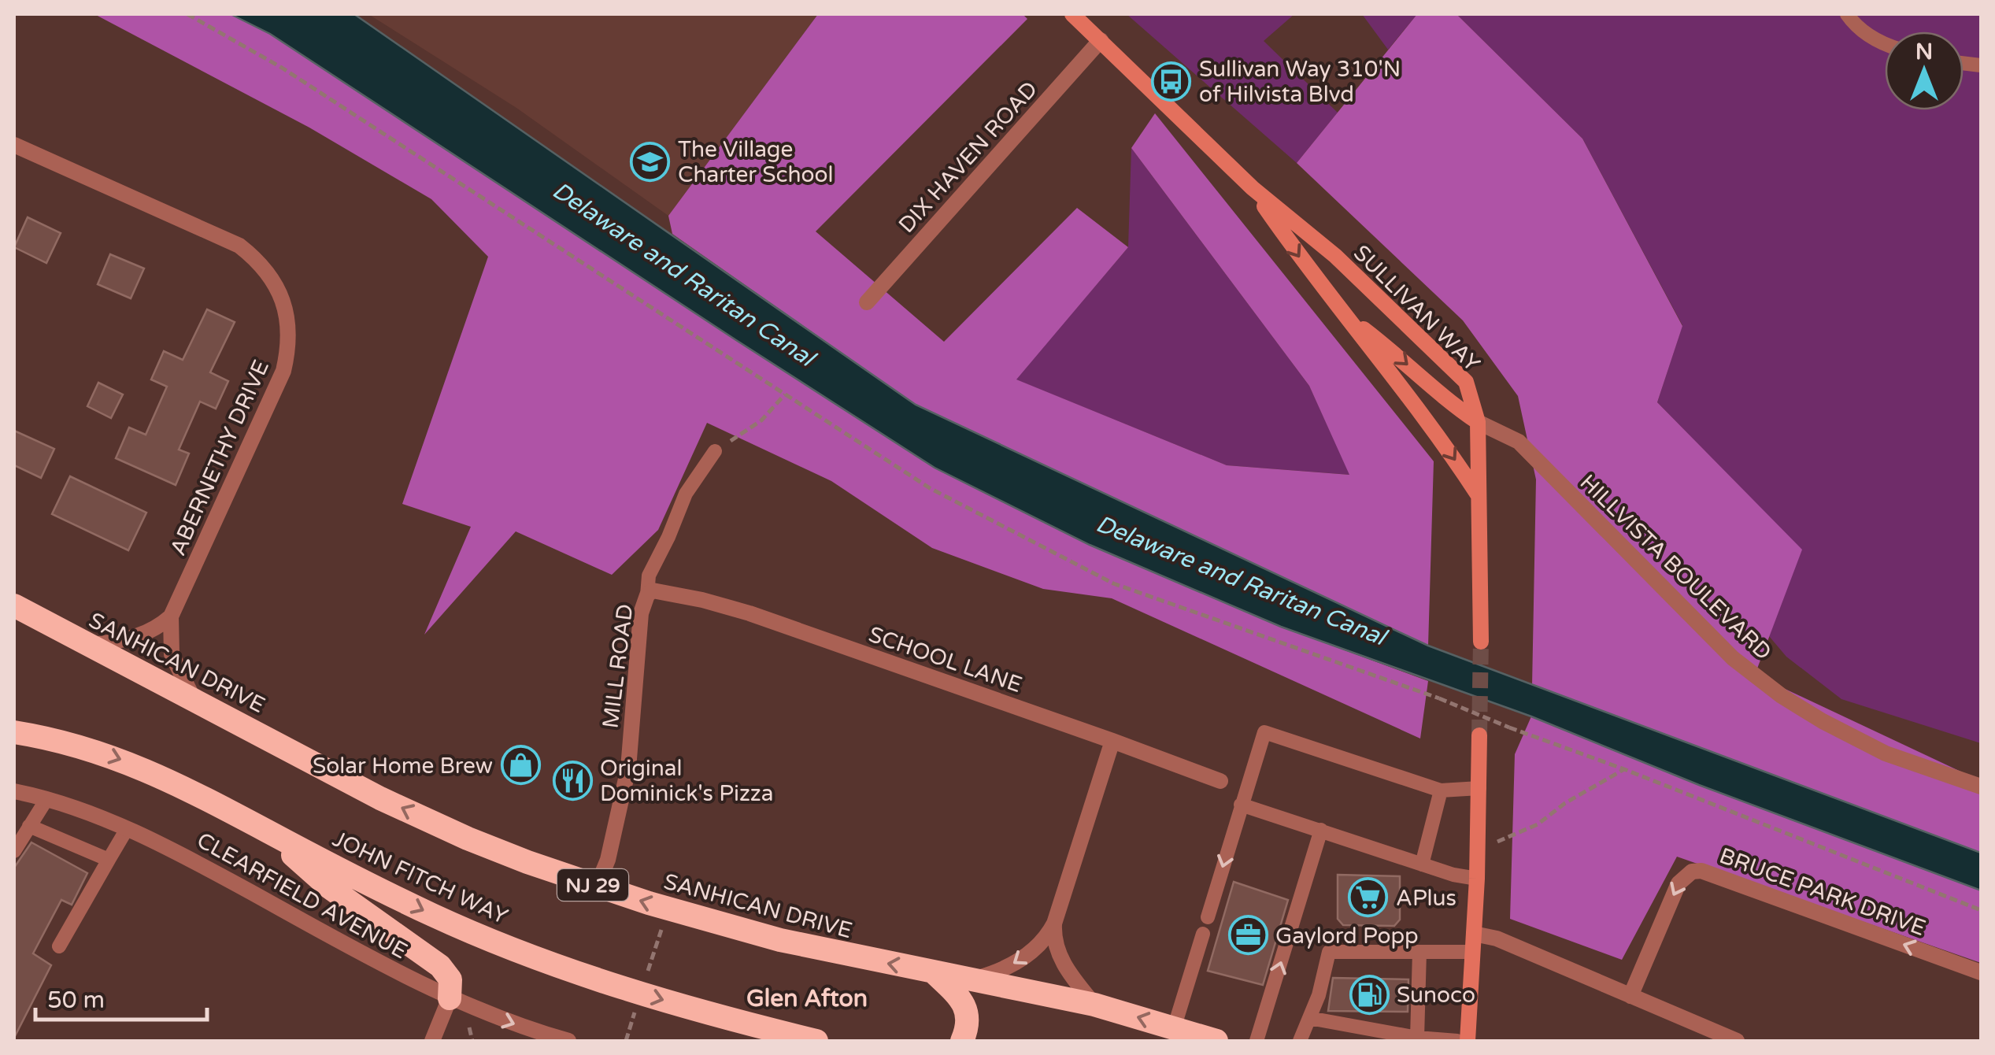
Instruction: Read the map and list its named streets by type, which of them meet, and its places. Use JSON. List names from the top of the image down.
{
  "streets": {
    "highway": ["SANHICAN DRIVE", "JOHN FITCH WAY", "NJ 29"],
    "main road": ["SULLIVAN WAY"],
    "street": [
      "DIX HAVEN ROAD",
      "ABERNETHY DRIVE",
      "HILLVISTA BOULEVARD",
      "SCHOOL LANE",
      "MILL ROAD",
      "BRUCE PARK DRIVE",
      "CLEARFIELD AVENUE"
    ]
  },
  "crossings": [
    ["DIX HAVEN ROAD", "SULLIVAN WAY"],
    ["SULLIVAN WAY", "HILLVISTA BOULEVARD"],
    ["ABERNETHY DRIVE", "SANHICAN DRIVE"],
    ["SCHOOL LANE", "MILL ROAD"],
    ["SANHICAN DRIVE", "MILL ROAD"]
  ],
  "one_way": ["SANHICAN DRIVE"],
  "districts": ["Glen Afton"],
  "water": ["Delaware and Raritan Canal"],
  "places": {
    "bus stop": ["Sullivan Way 310'N of Hilvista Blvd"],
    "school or university": ["The Village Charter School"],
    "shop": ["Solar Home Brew"],
    "restaurant": ["Original Dominick's Pizza"],
    "supermarket": ["APlus"],
    "office": ["Gaylord Popp"],
    "fuel station": ["Sunoco"]
  },
  "scale_bar": "50 m",
  "north": "top"
}
